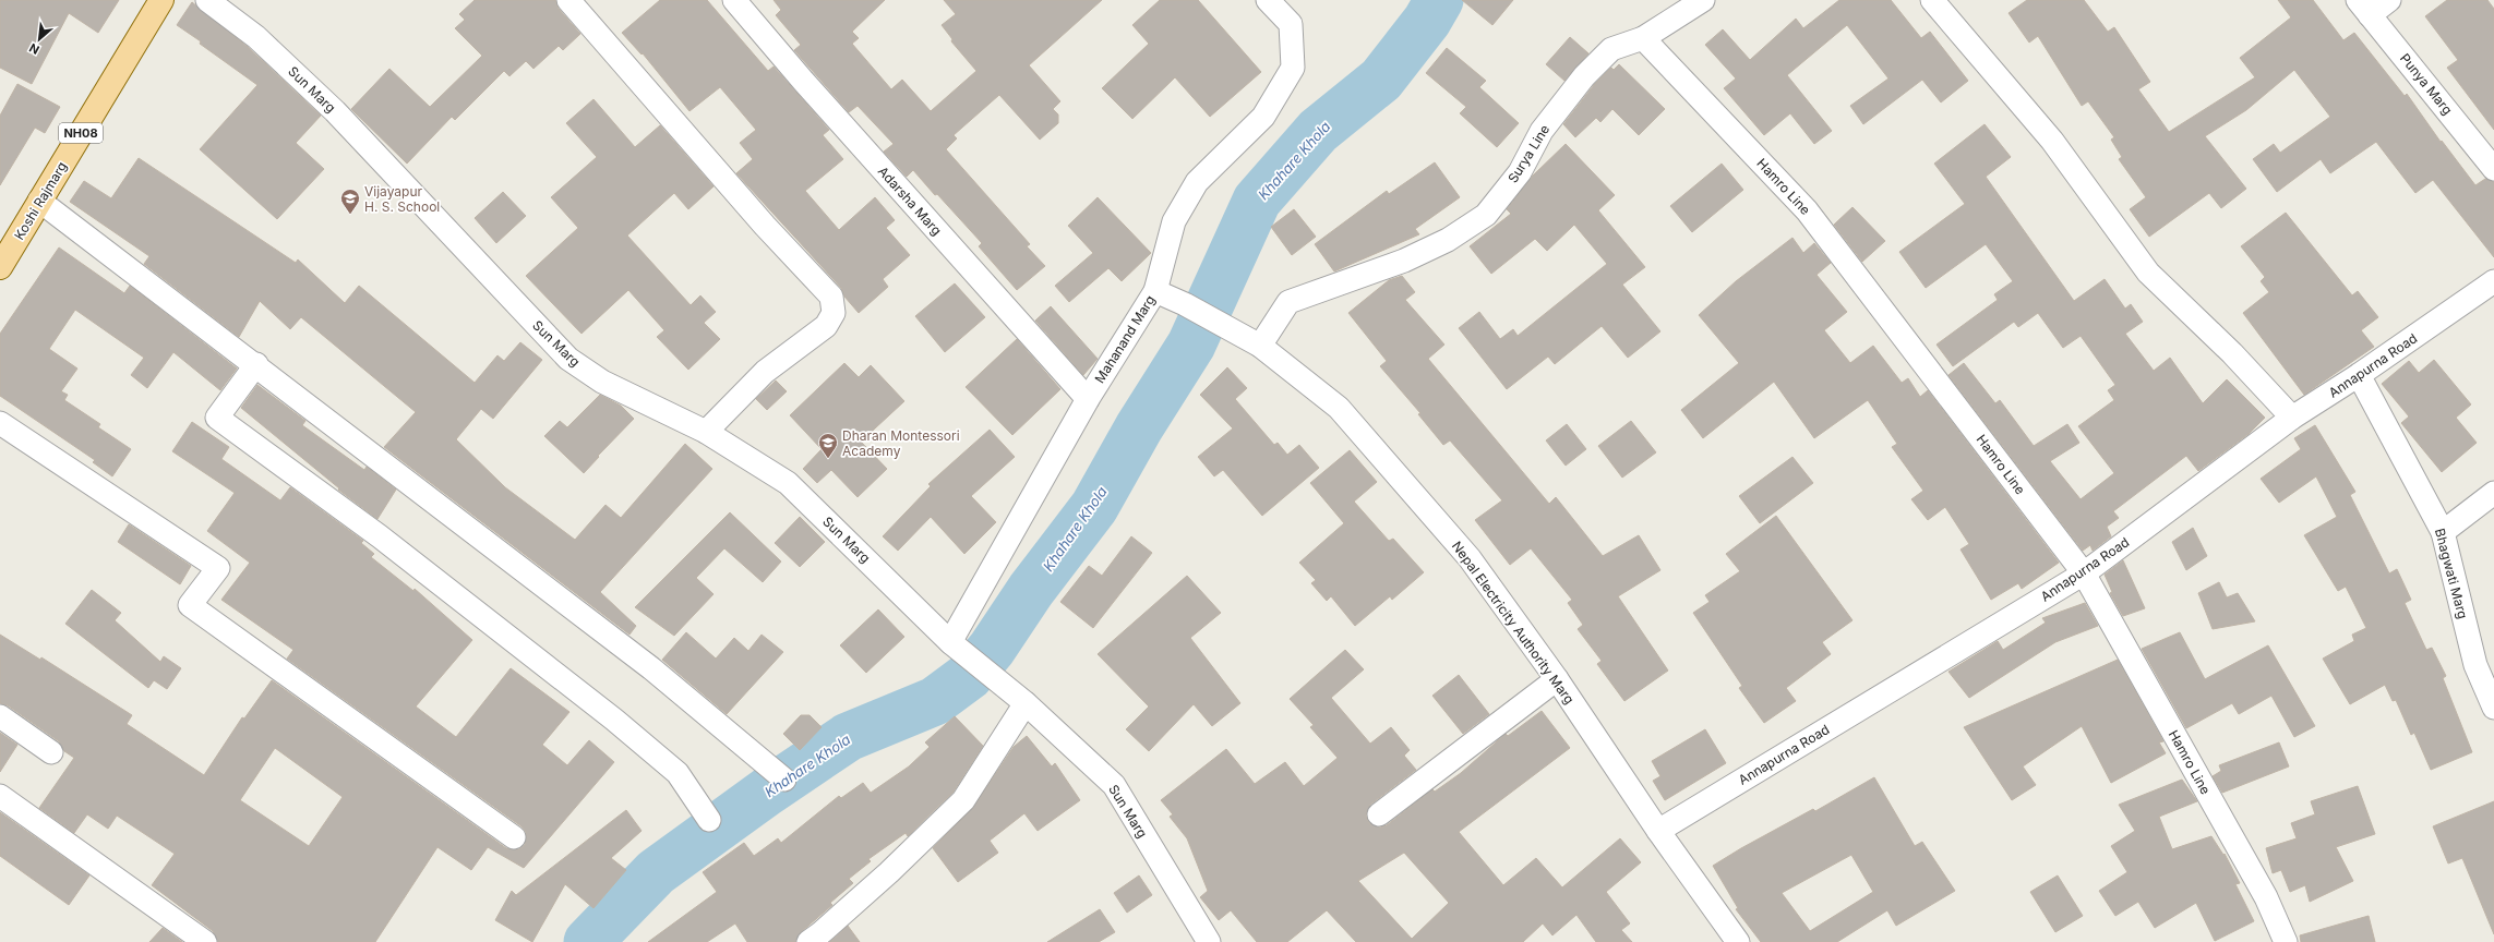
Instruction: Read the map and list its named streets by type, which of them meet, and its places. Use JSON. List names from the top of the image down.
{
  "streets": {
    "main road": ["NH08", "Koshi Rajmarg"],
    "street": [
      "Punya Marg",
      "Sun Marg",
      "Surya Line",
      "Hamro Line",
      "Adarsha Marg",
      "Mahanand Marg",
      "Annapurna Road",
      "Bhagwati Marg",
      "Nepal Electricity Authority Marg"
    ]
  },
  "crossings": [
    ["Sun Marg", "Mahanand Marg"],
    ["Surya Line", "Hamro Line"],
    ["Surya Line", "Nepal Electricity Authority Marg"],
    ["Hamro Line", "Annapurna Road"],
    ["Adarsha Marg", "Mahanand Marg"],
    ["Mahanand Marg", "Nepal Electricity Authority Marg"],
    ["Annapurna Road", "Bhagwati Marg"],
    ["Annapurna Road", "Nepal Electricity Authority Marg"]
  ],
  "water": ["Khahare Khola"],
  "places": {
    "school or university": ["Vijayapur H. S. School", "Dharan Montessori Academy"]
  },
  "north": "bottom left"
}
